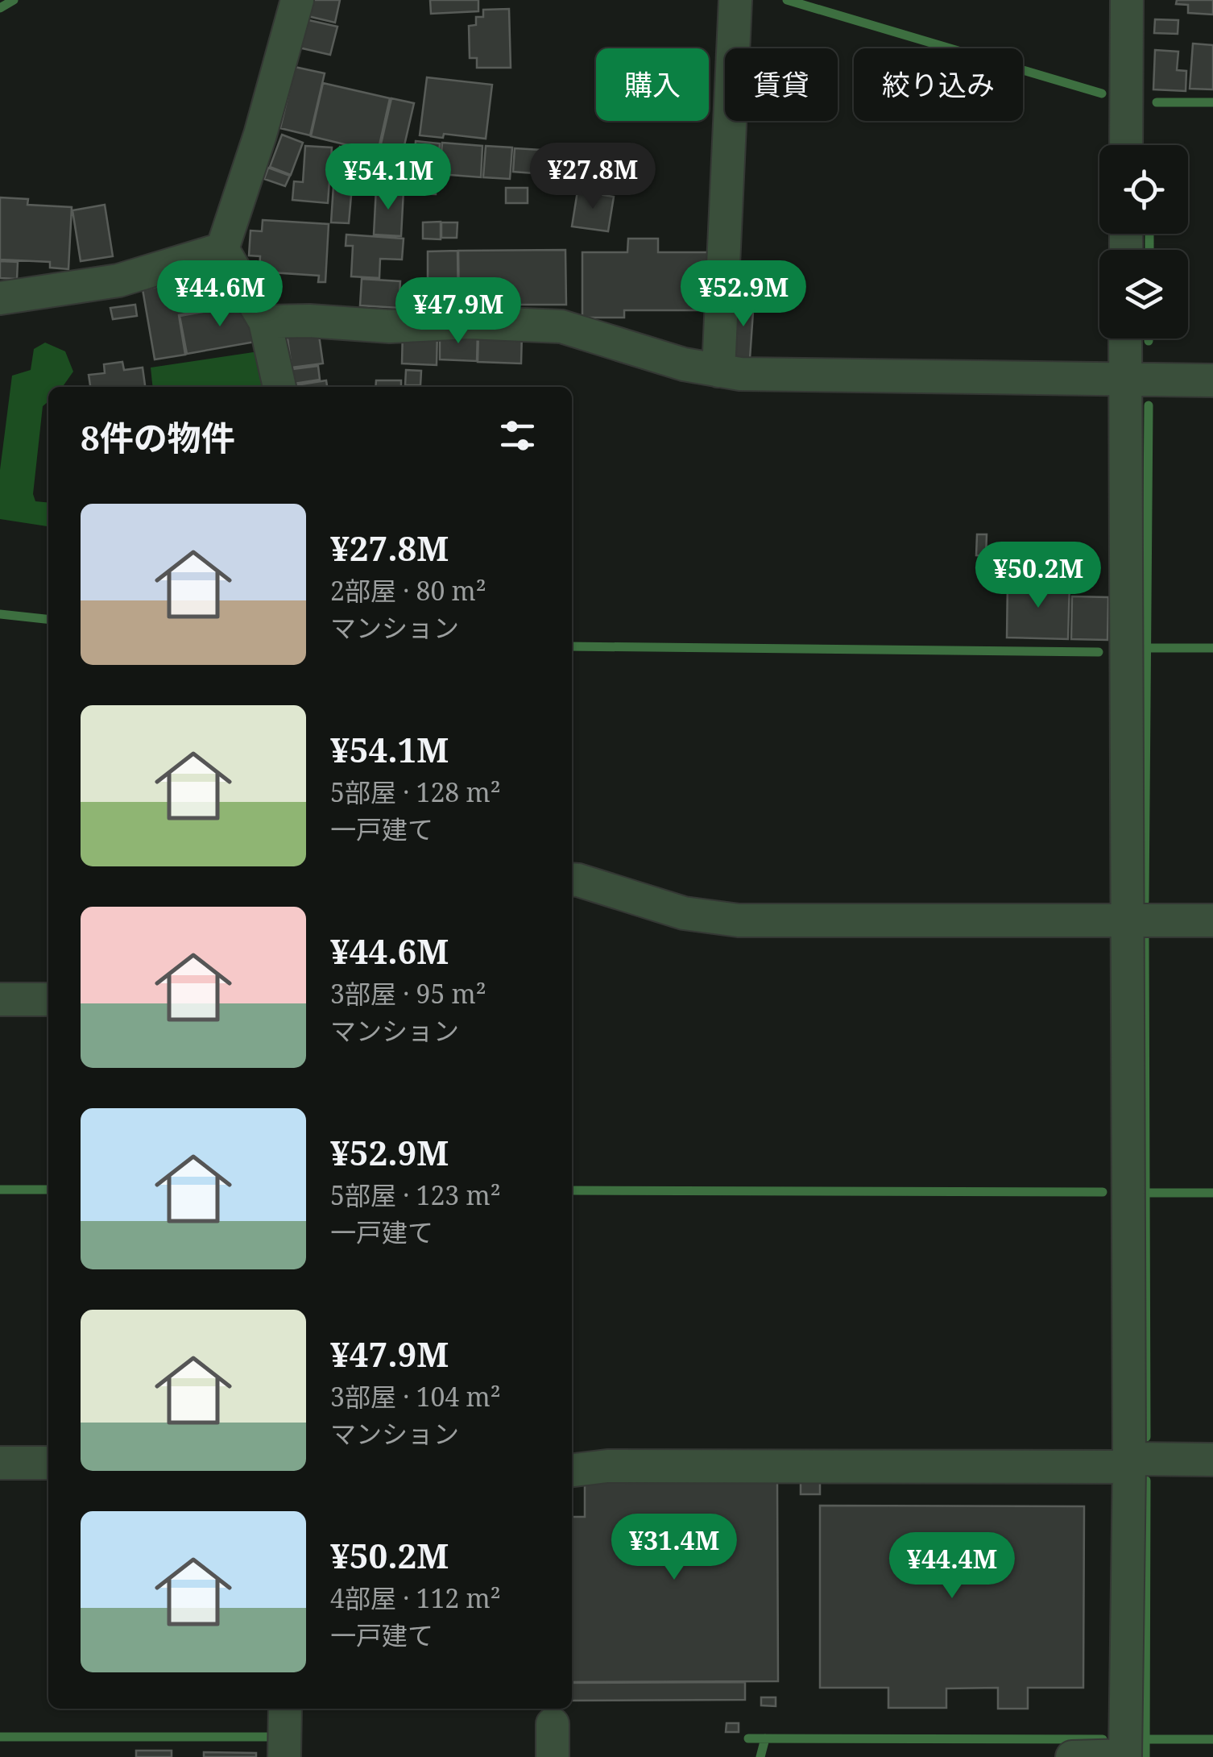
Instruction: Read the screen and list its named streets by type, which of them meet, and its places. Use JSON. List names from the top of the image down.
{
  "page": {
    "chip": ["購入", "賃貸", "絞り込み"],
    "price": [
      "¥27.8M",
      "¥54.1M",
      "¥44.6M",
      "¥52.9M",
      "¥47.9M",
      "¥50.2M",
      "¥31.4M",
      "¥44.4M"
    ],
    "heading": "8件の物件",
    "list": [
      {
        "name": "¥27.8M",
        "note": "2部屋 · 80 m² · マンション"
      },
      {
        "name": "¥54.1M",
        "note": "5部屋 · 128 m² · 一戸建て"
      },
      {
        "name": "¥44.6M",
        "note": "3部屋 · 95 m² · マンション"
      },
      {
        "name": "¥52.9M",
        "note": "5部屋 · 123 m² · 一戸建て"
      },
      {
        "name": "¥47.9M",
        "note": "3部屋 · 104 m² · マンション"
      },
      {
        "name": "¥50.2M",
        "note": "4部屋 · 112 m² · 一戸建て"
      }
    ]
  }
}
